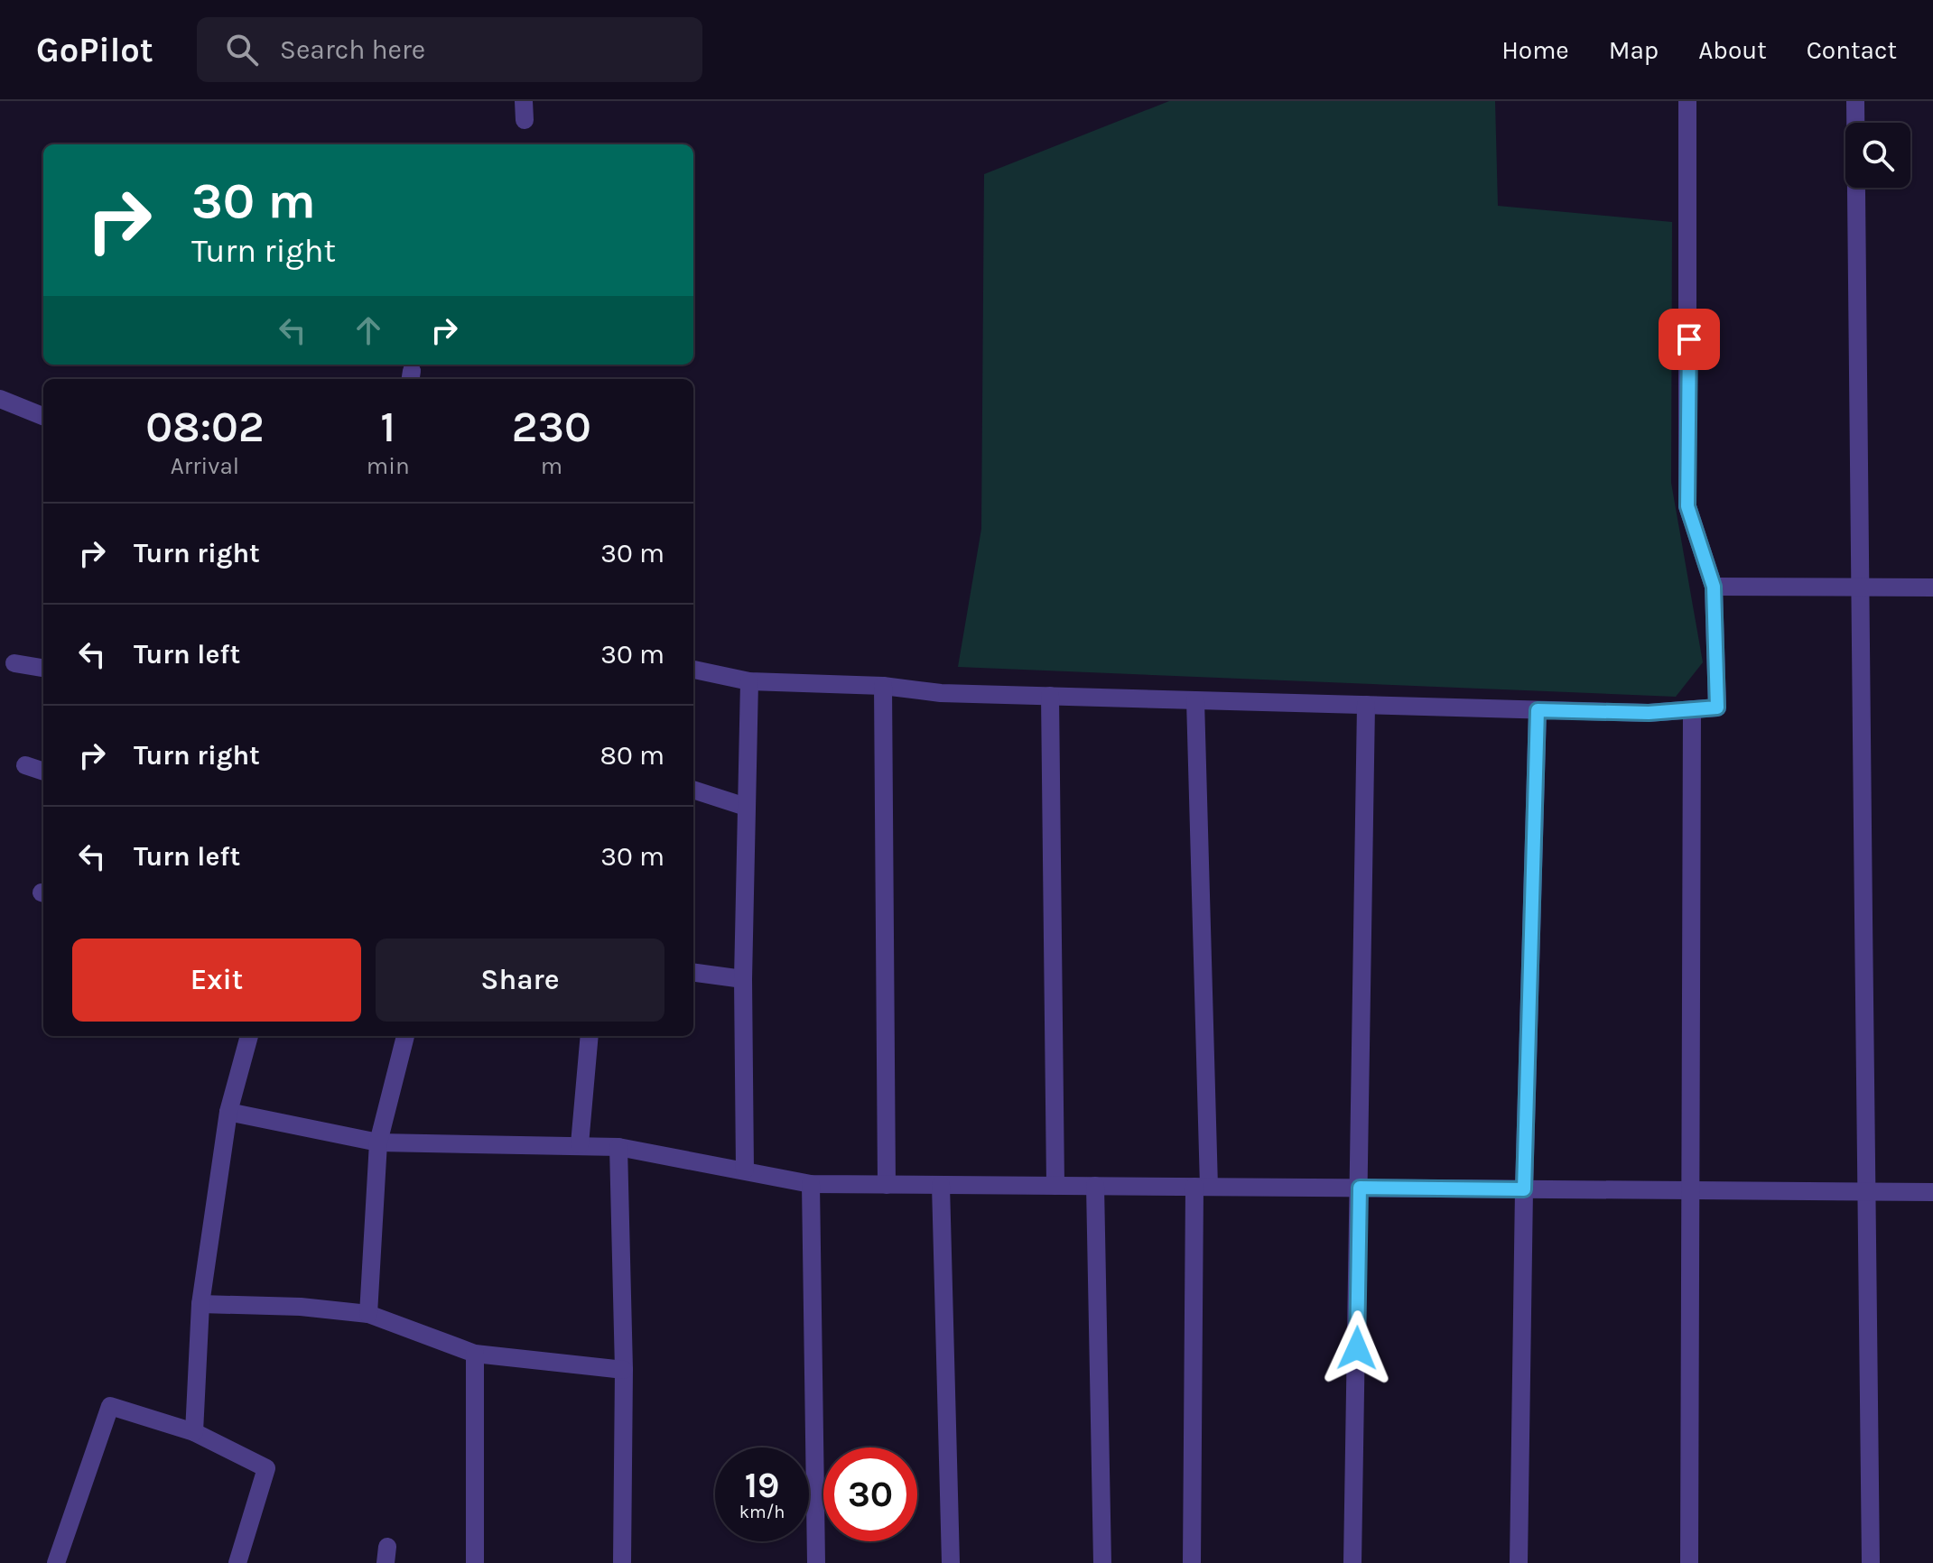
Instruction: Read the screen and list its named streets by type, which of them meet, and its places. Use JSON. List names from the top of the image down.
{
  "page": {
    "header": "GoPilot",
    "search": "Search here",
    "nav": [
      "Home",
      "Map",
      "About",
      "Contact"
    ],
    "turn": ["30 m", "Turn right"],
    "eta": [
      "08:02",
      "Arrival",
      "1",
      "min",
      "230",
      "m"
    ],
    "list": [
      {
        "name": "Turn right",
        "value": "30 m"
      },
      {
        "name": "Turn left",
        "value": "30 m"
      },
      {
        "name": "Turn right",
        "value": "80 m"
      },
      {
        "name": "Turn left",
        "value": "30 m"
      }
    ],
    "buttons": ["Exit", "Share"],
    "speed": "19 km/h",
    "limit": "30"
  }
}
